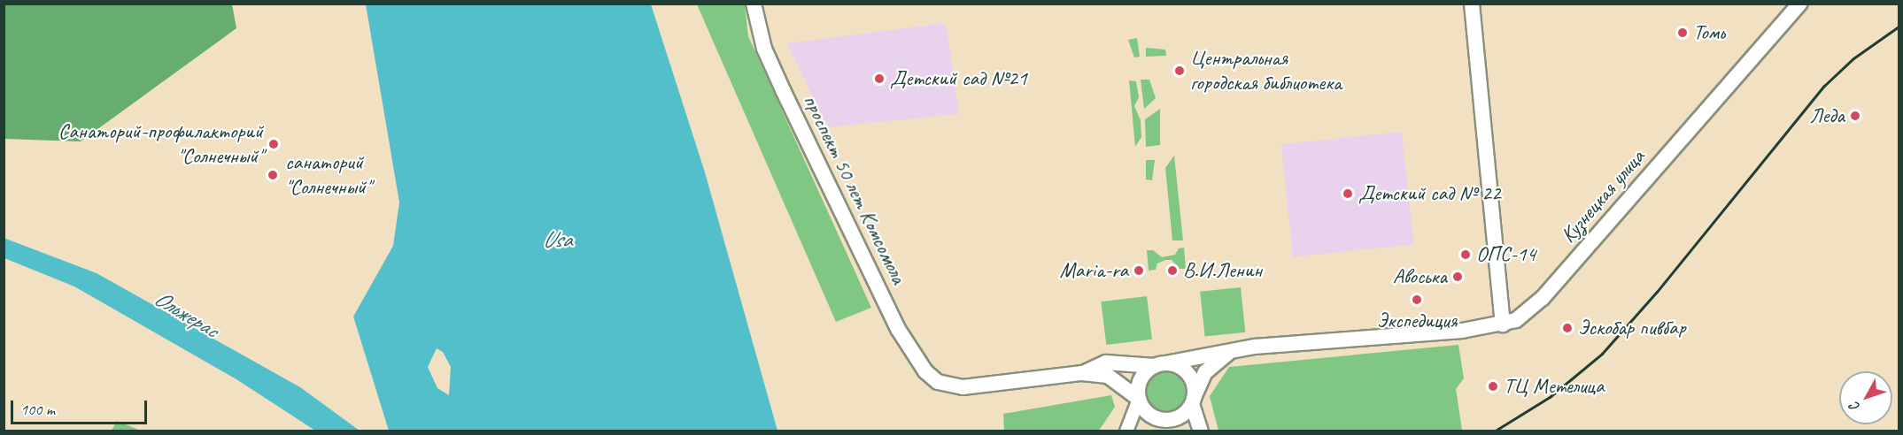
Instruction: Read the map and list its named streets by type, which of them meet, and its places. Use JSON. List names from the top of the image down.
{
  "streets": {
    "main road": ["проспект 50 лет Комсомола", "Кузнецкая улица"]
  },
  "water": ["Usa", "Ольжерас"],
  "places": [
    "Томь",
    "Центральная городская библиотека",
    "Детский сад №21",
    "Леда",
    "Санаторий-профилакторий \"Солнечный\"",
    "санаторий \"Солнечный\"",
    "Детский сад № 22",
    "ОПС-14",
    "Maria-ra",
    "В.И.Ленин",
    "Авоська",
    "Экспедиция",
    "Эскобар пивбар",
    "ТЦ Метелица"
  ],
  "scale_bar": "100 m",
  "north": "bottom left"
}
